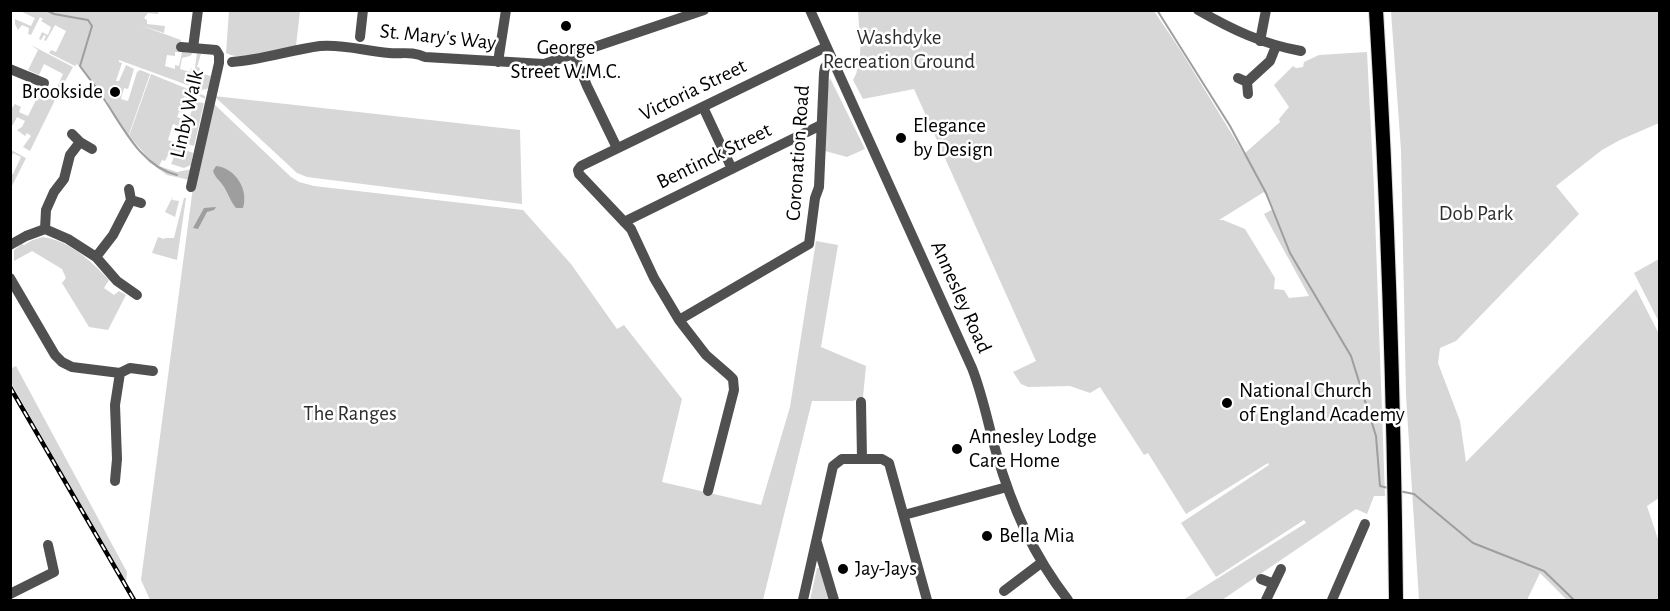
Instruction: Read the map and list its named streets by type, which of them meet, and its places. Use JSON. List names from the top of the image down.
{
  "streets": {
    "street": [
      "St. Mary's Way",
      "Victoria Street",
      "Linby Walk",
      "Coronation Road",
      "Bentinck Street",
      "Annesley Road"
    ]
  },
  "crossings": [
    ["St. Mary's Way", "Linby Walk"],
    ["Victoria Street", "Bentinck Street"],
    ["Victoria Street", "Annesley Road"],
    ["Coronation Road", "Bentinck Street"],
    ["Coronation Road", "Annesley Road"]
  ],
  "parks": ["Washdyke Recreation Ground", "Dob Park", "The Ranges"],
  "places": [
    "George Street W.M.C.",
    "Brookside",
    "Elegance by Design",
    "National Church of England Academy",
    "Annesley Lodge Care Home",
    "Bella Mia",
    "Jay-Jays"
  ]
}
